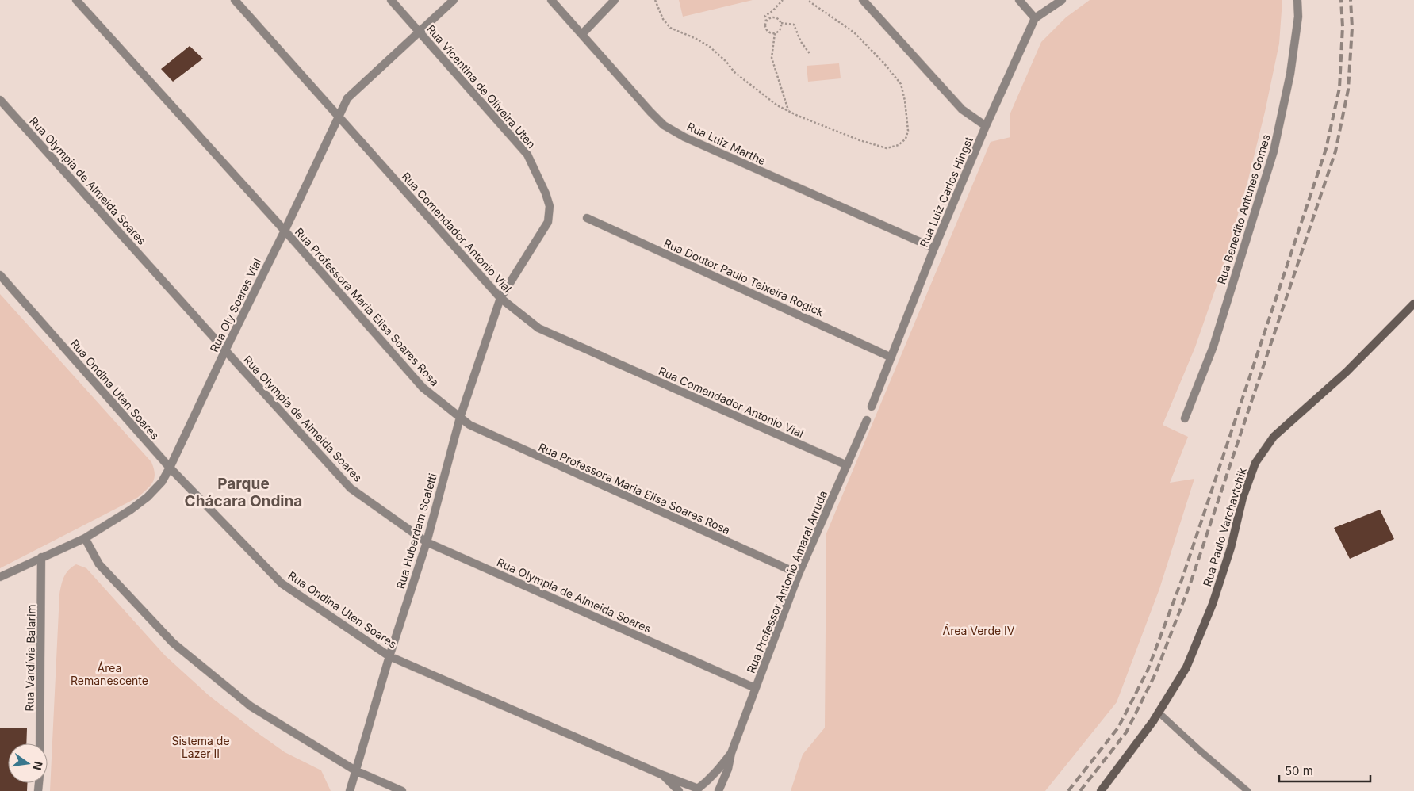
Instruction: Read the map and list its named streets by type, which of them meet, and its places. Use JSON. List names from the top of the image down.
{
  "streets": {
    "street": [
      "Rua Vicentina de Oliveira Uten",
      "Rua Luiz Marthe",
      "Rua Olympia de Almeida Soares",
      "Rua Luiz Carlos Hingst",
      "Rua Benedito Antunes Gomes",
      "Rua Comendador Antonio Vial",
      "Rua Doutor Paulo Teixeira Rogick",
      "Rua Oly Soares Vial",
      "Rua Professora Maria Elisa Soares Rosa",
      "Rua Ondina Uten Soares",
      "Rua Paulo Varchavtchik",
      "Rua Huberdam Scaletti",
      "Rua Professor Antonio Amaral Arruda",
      "Rua Vardívia Balarim"
    ]
  },
  "crossings": [
    ["Rua Vicentina de Oliveira Uten", "Rua Comendador Antonio Vial"],
    ["Rua Vicentina de Oliveira Uten", "Rua Oly Soares Vial"],
    ["Rua Vicentina de Oliveira Uten", "Rua Huberdam Scaletti"],
    ["Rua Luiz Marthe", "Rua Luiz Carlos Hingst"],
    ["Rua Olympia de Almeida Soares", "Rua Oly Soares Vial"],
    ["Rua Olympia de Almeida Soares", "Rua Huberdam Scaletti"],
    ["Rua Olympia de Almeida Soares", "Rua Professor Antonio Amaral Arruda"],
    ["Rua Luiz Carlos Hingst", "Rua Doutor Paulo Teixeira Rogick"],
    ["Rua Comendador Antonio Vial", "Rua Oly Soares Vial"],
    ["Rua Comendador Antonio Vial", "Rua Huberdam Scaletti"],
    ["Rua Comendador Antonio Vial", "Rua Professor Antonio Amaral Arruda"],
    ["Rua Oly Soares Vial", "Rua Professora Maria Elisa Soares Rosa"],
    ["Rua Oly Soares Vial", "Rua Ondina Uten Soares"],
    ["Rua Oly Soares Vial", "Rua Vardívia Balarim"],
    ["Rua Professora Maria Elisa Soares Rosa", "Rua Huberdam Scaletti"],
    ["Rua Professora Maria Elisa Soares Rosa", "Rua Professor Antonio Amaral Arruda"],
    ["Rua Ondina Uten Soares", "Rua Huberdam Scaletti"]
  ],
  "districts": ["Parque Chácara Ondina"],
  "parks": ["Área Verde IV", "Área Remanescente", "Sistema de Lazer II"],
  "scale_bar": "50 m",
  "north": "right"
}
